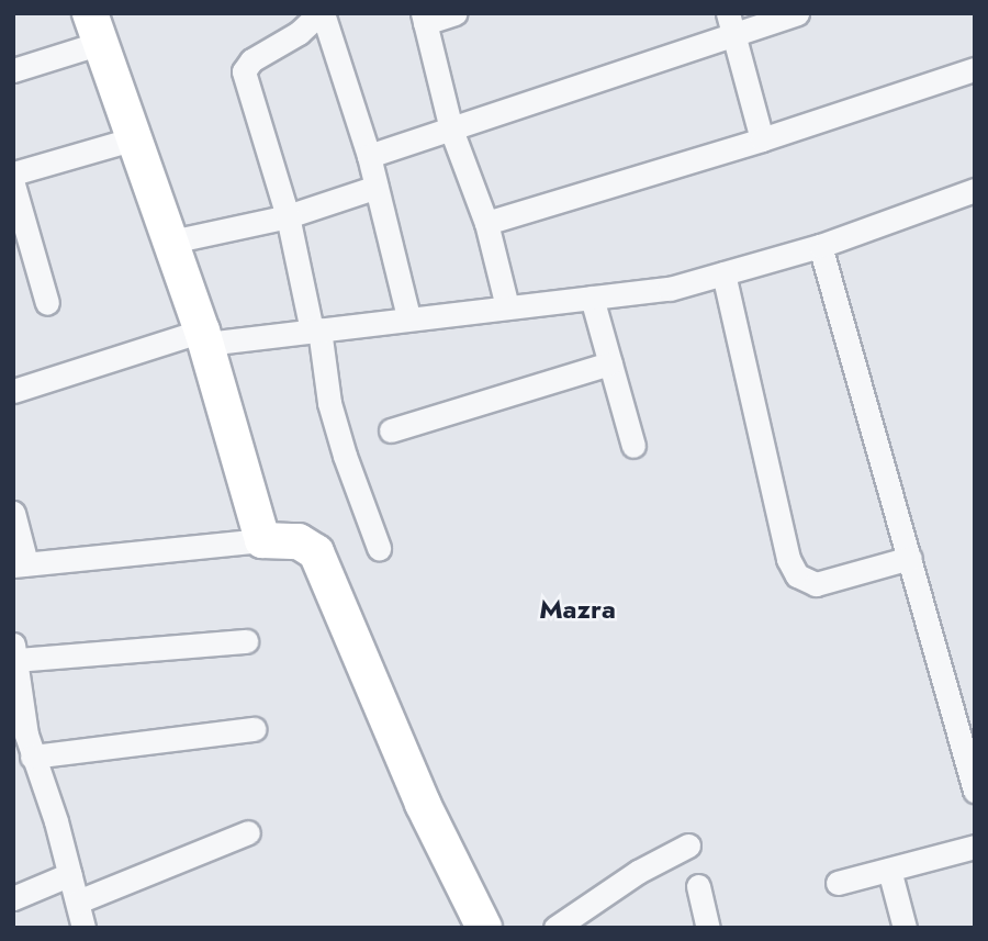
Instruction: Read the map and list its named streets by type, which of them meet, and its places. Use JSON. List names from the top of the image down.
{
  "districts": ["Mazra"]
}
